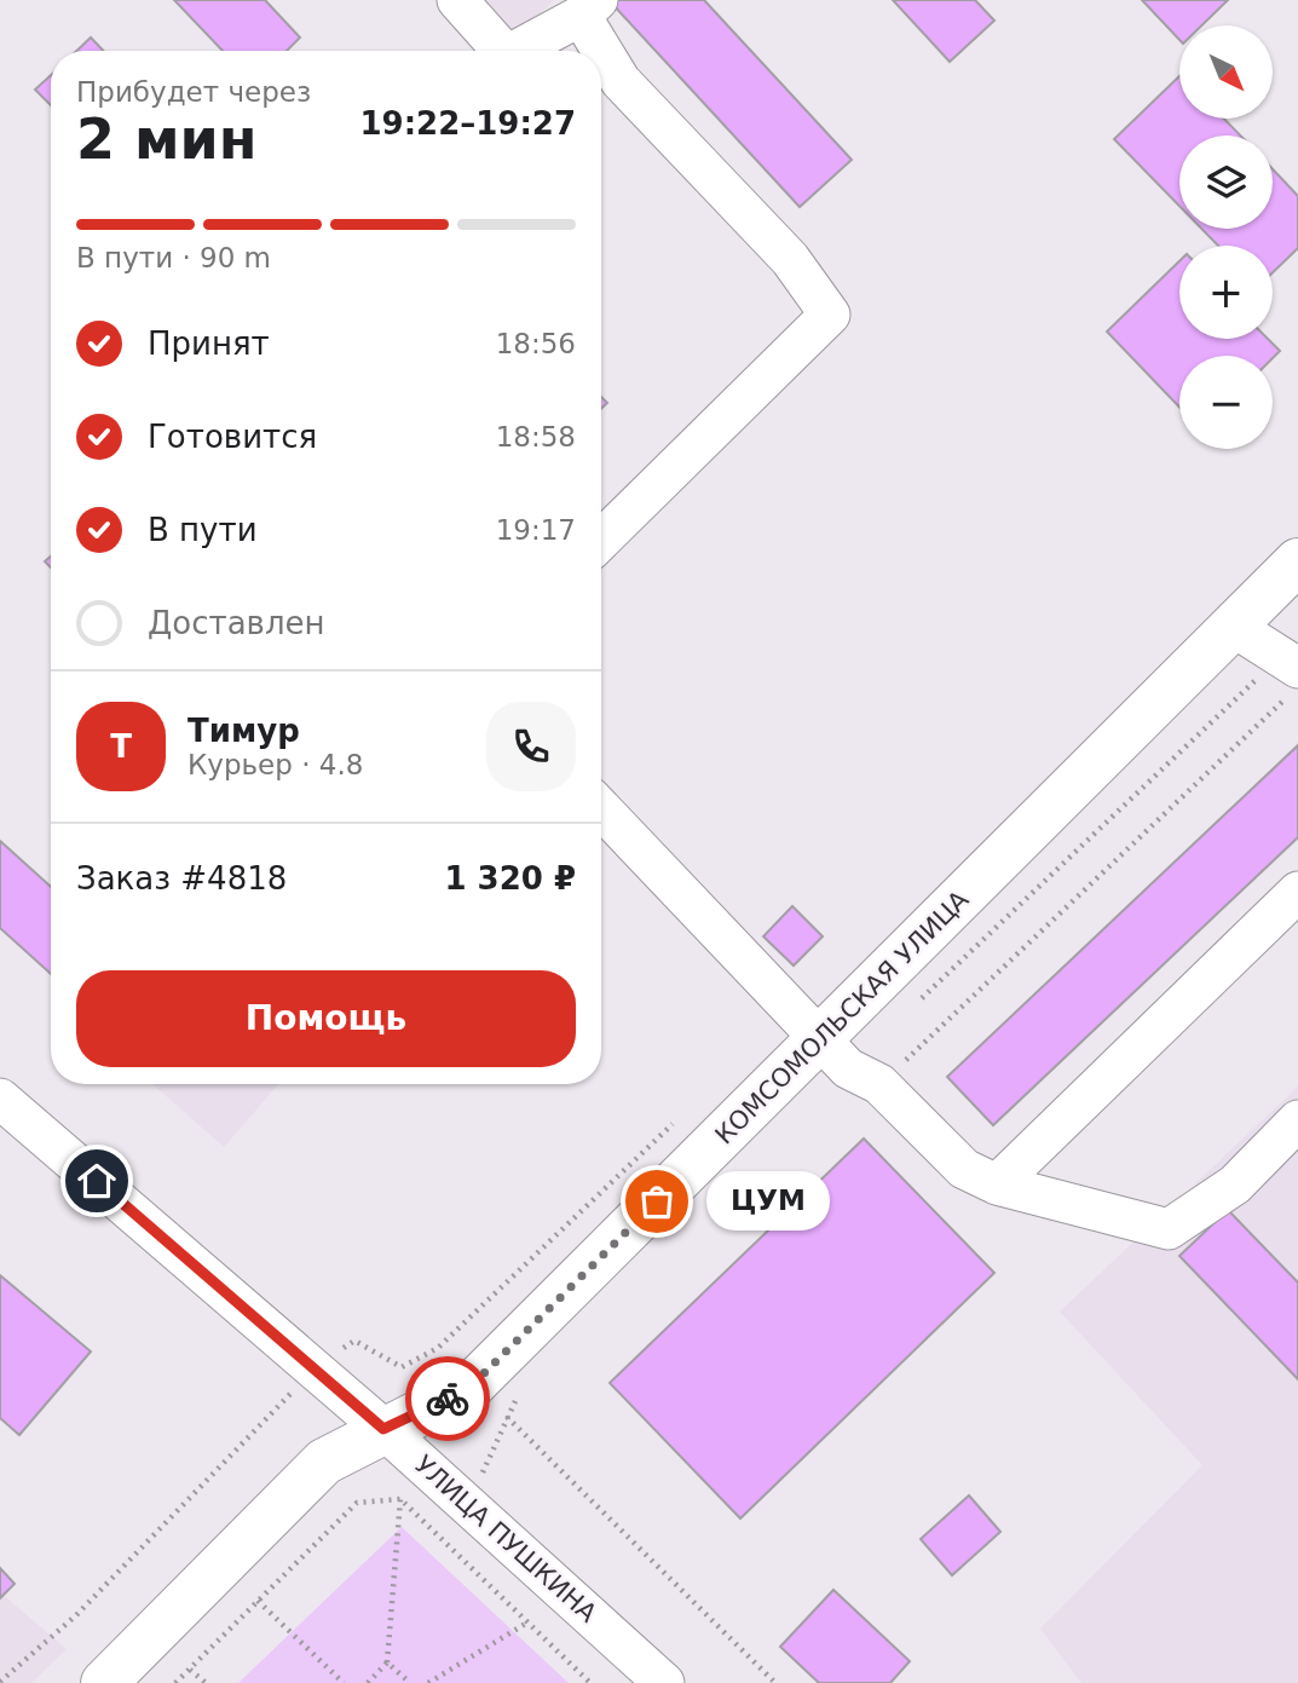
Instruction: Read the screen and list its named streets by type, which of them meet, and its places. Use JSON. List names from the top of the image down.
{
  "streets": {
    "main road": ["КОМСОМОЛЬСКАЯ УЛИЦА"],
    "street": ["УЛИЦА ПУШКИНА"]
  },
  "crossings": [
    ["КОМСОМОЛЬСКАЯ УЛИЦА", "УЛИЦА ПУШКИНА"]
  ],
  "places": ["ЦУМ"],
  "north": "bottom right",
  "page": {
    "map_buttons": ["+", "−"],
    "heading": ["2 мин", "Прибудет через", "19:22–19:27"],
    "panel": [
      "Тимур",
      "Курьер · 4.8",
      "Заказ #4818",
      "1 320 ₽"
    ],
    "bar": "В пути · 90 m",
    "list": [
      ["Принят", "18:56"],
      ["Готовится", "18:58"],
      ["В пути", "19:17"],
      "Доставлен"
    ],
    "round": "Т",
    "buttons": "Помощь",
    "bubble": "ЦУМ"
  }
}
